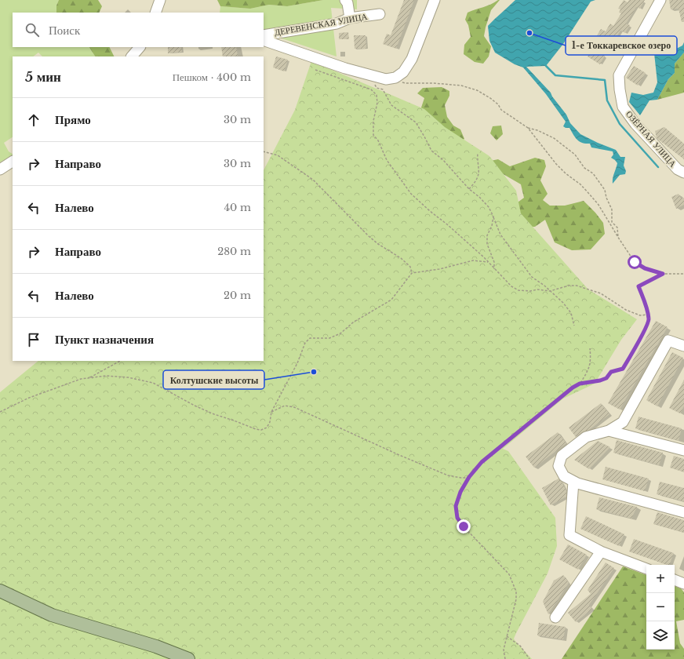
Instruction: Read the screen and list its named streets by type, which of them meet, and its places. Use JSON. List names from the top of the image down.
{
  "streets": {
    "street": ["ДЕРЕВЕНСКАЯ УЛИЦА", "ОЗЁРНАЯ УЛИЦА"]
  },
  "places": ["1-е Токкаревское озеро", "Колтушские высоты"],
  "page": {
    "search": "Поиск",
    "heading": ["5 мин", "Пешком · 400 m"],
    "list": [
      ["Прямо", "30 m"],
      ["Направо", "30 m"],
      ["Налево", "40 m"],
      ["Направо", "280 m"],
      ["Налево", "20 m"],
      "Пункт назначения"
    ],
    "map_buttons": ["+", "−"]
  }
}
